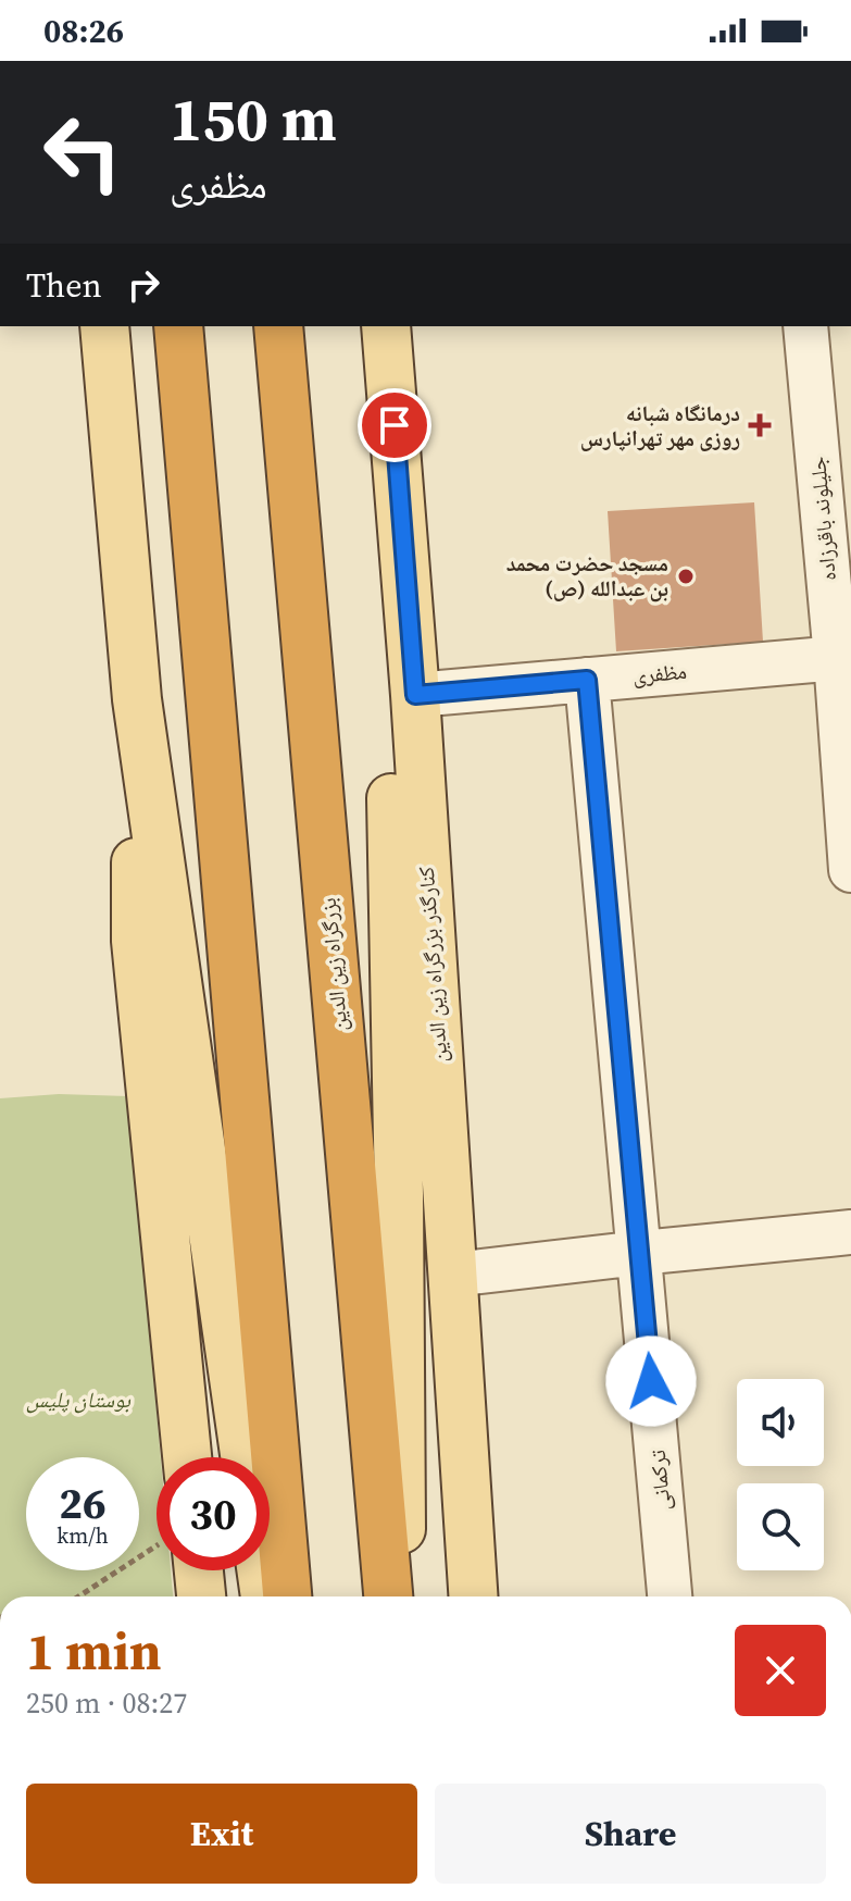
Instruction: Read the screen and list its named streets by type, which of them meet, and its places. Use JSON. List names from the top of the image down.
{
  "streets": {
    "highway": ["بزرگراه زین الدین"],
    "main road": ["کنارگذر بزرگراه زین الدین"],
    "street": ["جلیلوند باقرزاده", "مظفری", "ترکمانی"]
  },
  "crossings": [
    ["جلیلوند باقرزاده", "مظفری"],
    ["مظفری", "کنارگذر بزرگراه زین الدین"],
    ["مظفری", "ترکمانی"]
  ],
  "parks": ["بوستان پلیس"],
  "places": {
    "health": ["درمانگاه شبانه روزی مهر تهرانپارس"],
    "other": ["مسجد حضرت محمد بن عبدالله (ص)"]
  },
  "page": {
    "status": "08:26",
    "turn": ["150 m", "مظفری"],
    "then": "Then",
    "speed": "26 km/h",
    "limit": "30",
    "heading": ["1 min", "250 m · 08:27"],
    "buttons": ["Exit", "Share"]
  }
}
